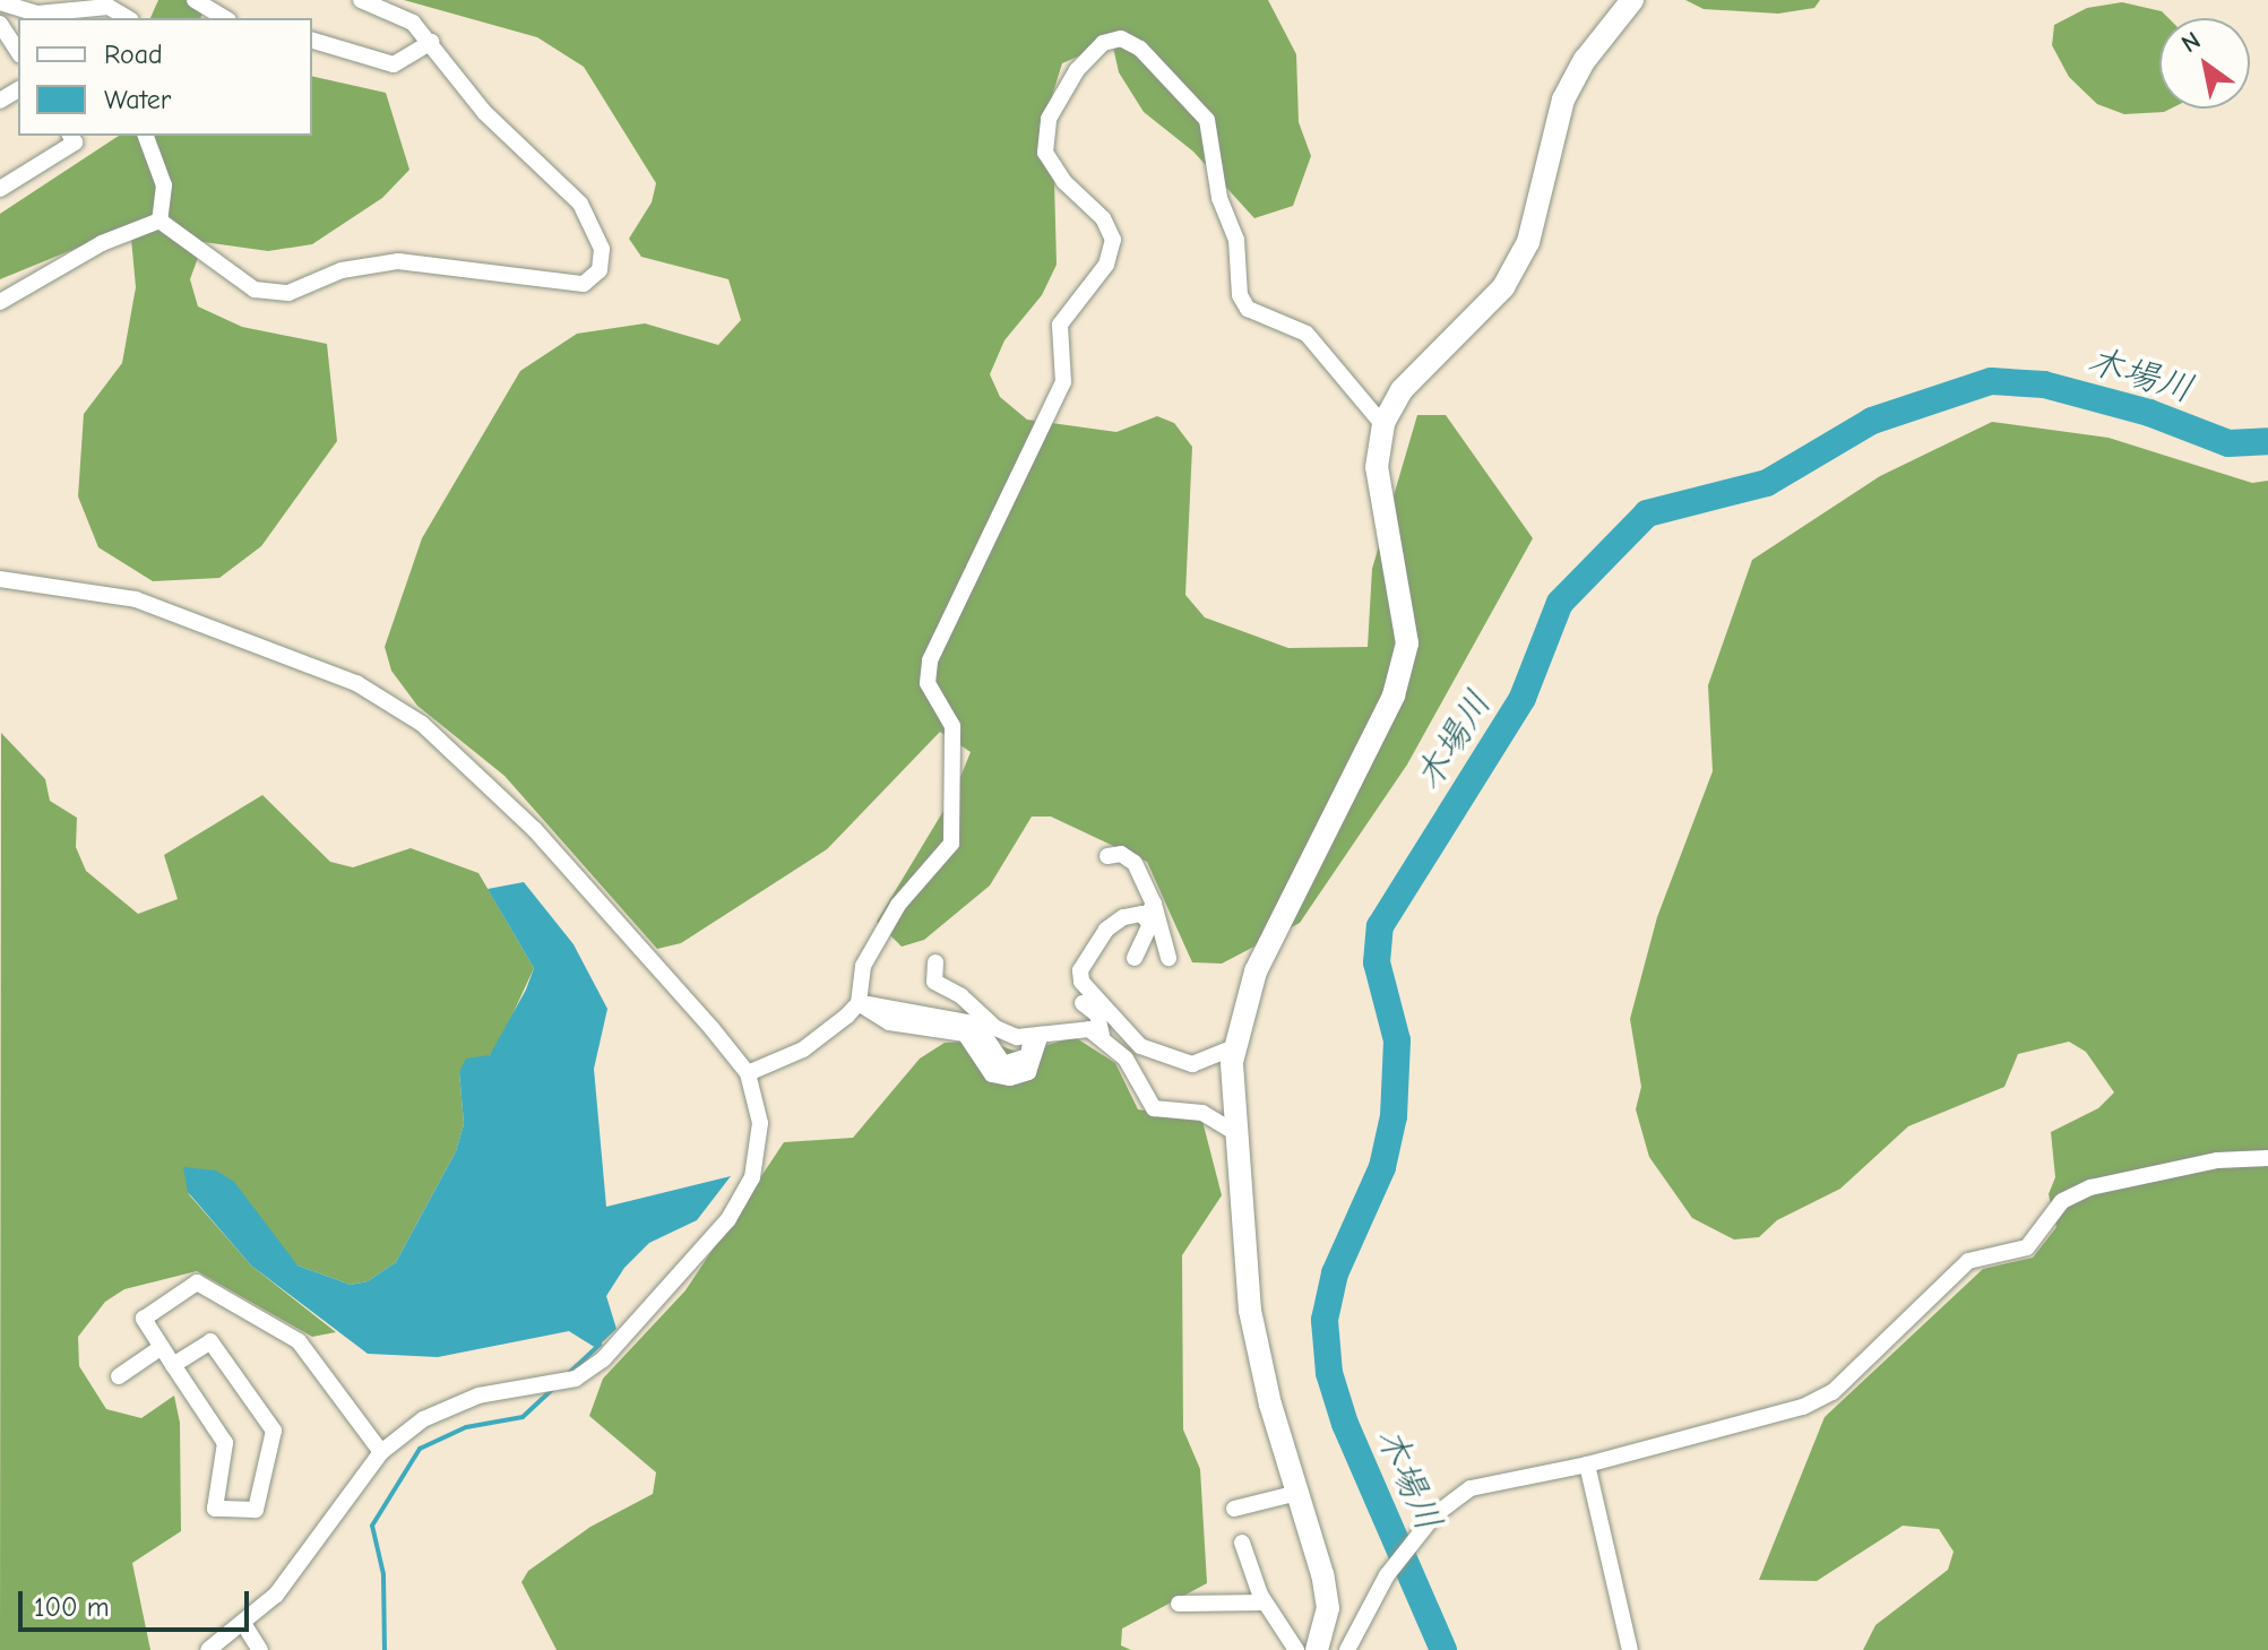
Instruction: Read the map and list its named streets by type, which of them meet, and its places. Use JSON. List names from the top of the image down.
{
  "water": ["木場川"],
  "legend": ["Road", "Water"],
  "scale_bar": "100 m",
  "north": "top left"
}
